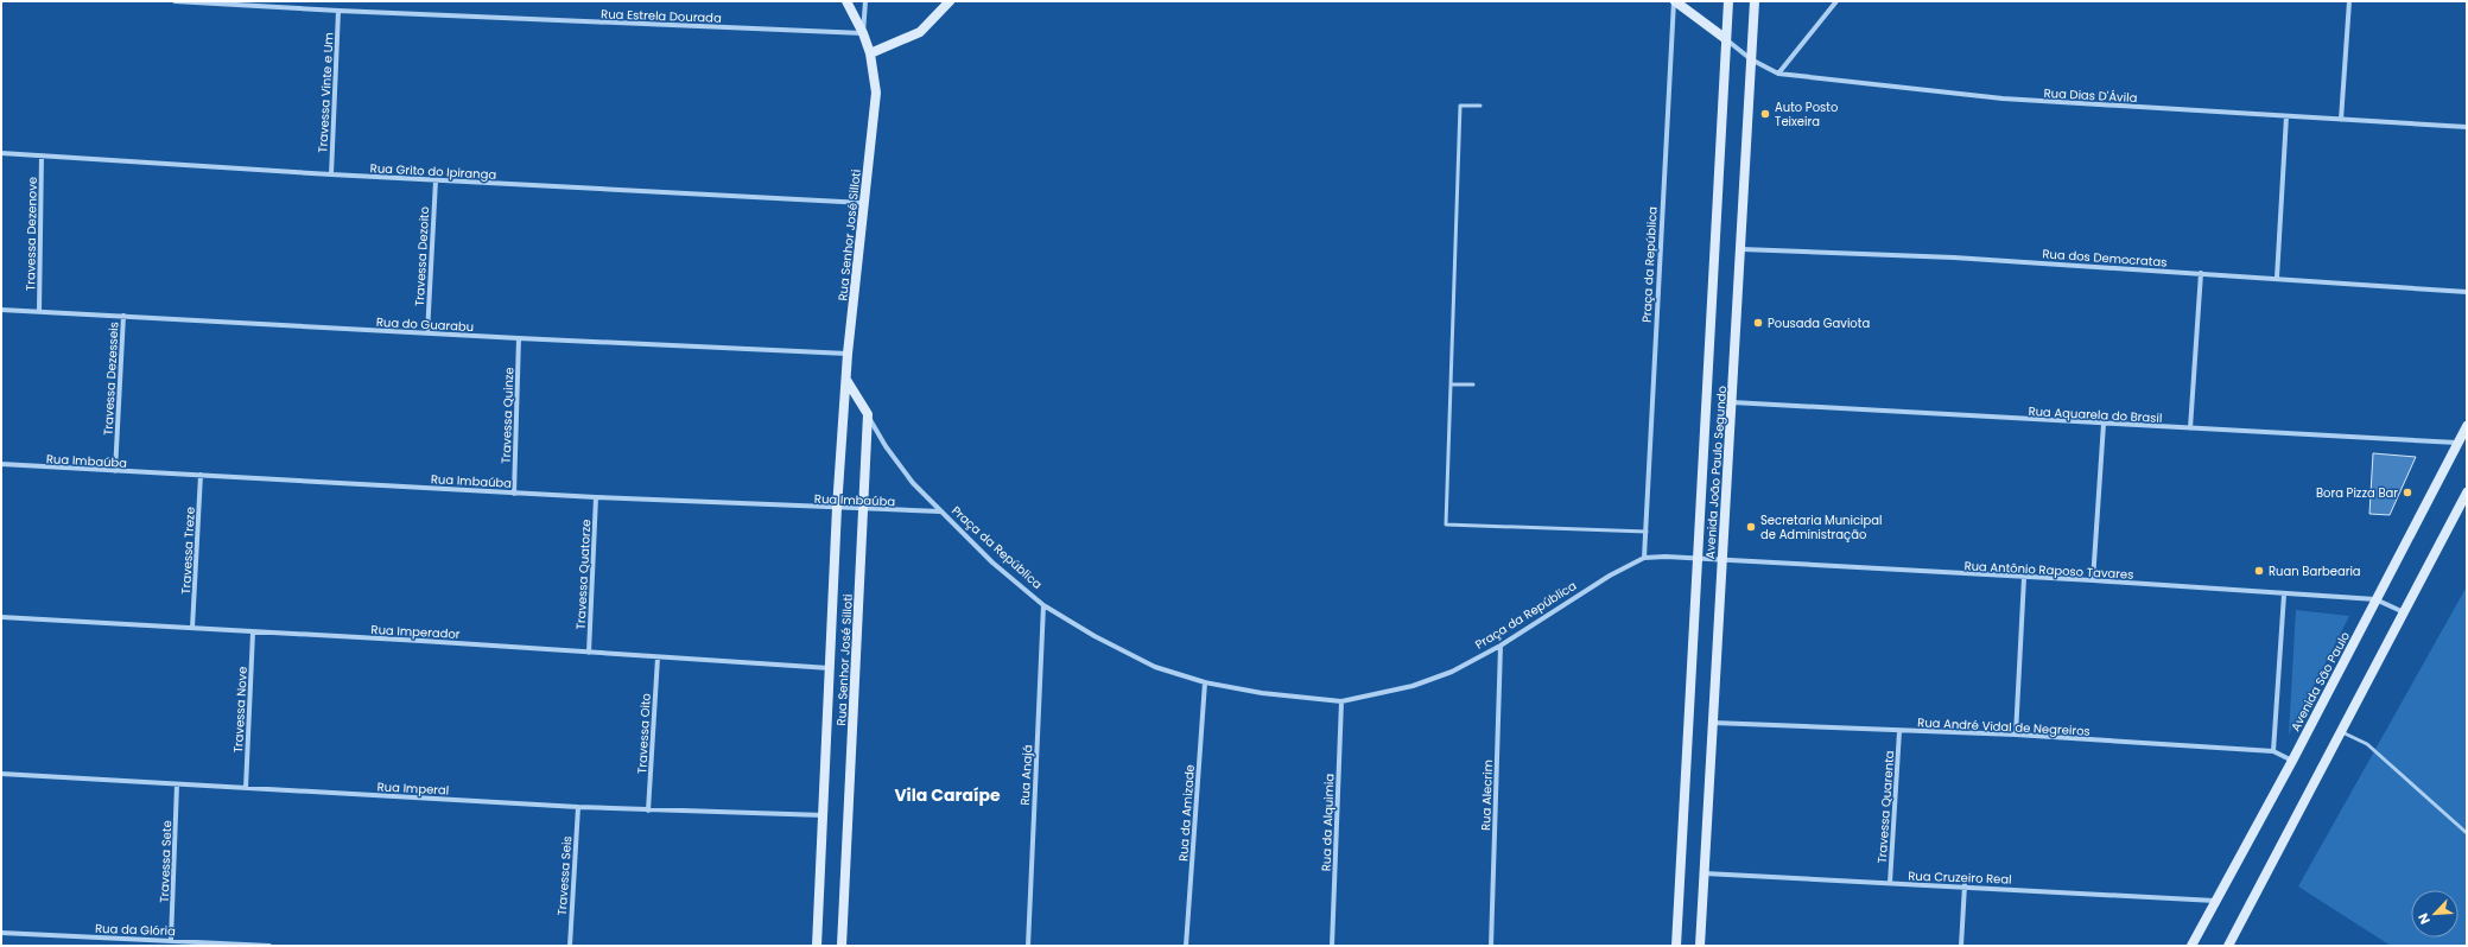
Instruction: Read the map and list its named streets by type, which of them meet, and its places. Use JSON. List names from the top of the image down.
{
  "streets": {
    "street": [
      "Rua Estrela Dourada",
      "Travessa Vinte e Um",
      "Rua Dias D'Ávila",
      "Rua Grito do Ipiranga",
      "Travessa Dezenove",
      "Rua Senhor José Silloti",
      "Travessa Dezoito",
      "Rua dos Democratas",
      "Praça da República",
      "Rua do Guarabu",
      "Travessa Dezesseis",
      "Rua Aquarela do Brasil",
      "Travessa Quinze",
      "Rua Imbaúba",
      "Avenida João Paulo Segundo",
      "Travessa Treze",
      "Rua Antônio Raposo Tavares",
      "Travessa Quatorze",
      "Rua Imperador",
      "Avenida São Paulo",
      "Travessa Nove",
      "Rua André Vidal de Negreiros",
      "Travessa Oito",
      "Rua Anajá",
      "Rua Imperal",
      "Rua Alecrim",
      "Travessa Quarenta",
      "Rua da Amizade",
      "Rua da Alquimia",
      "Travessa Sete",
      "Travessa Seis",
      "Rua Cruzeiro Real",
      "Rua da Glória"
    ]
  },
  "crossings": [
    ["Rua Estrela Dourada", "Travessa Vinte e Um"],
    ["Rua Estrela Dourada", "Rua Senhor José Silloti"],
    ["Travessa Vinte e Um", "Rua Grito do Ipiranga"],
    ["Rua Dias D'Ávila", "Praça da República"],
    ["Rua Dias D'Ávila", "Avenida João Paulo Segundo"],
    ["Rua Grito do Ipiranga", "Travessa Dezenove"],
    ["Rua Grito do Ipiranga", "Rua Senhor José Silloti"],
    ["Rua Grito do Ipiranga", "Travessa Dezoito"],
    ["Travessa Dezenove", "Rua do Guarabu"],
    ["Rua Senhor José Silloti", "Praça da República"],
    ["Rua Senhor José Silloti", "Rua do Guarabu"],
    ["Rua Senhor José Silloti", "Rua Imbaúba"],
    ["Rua Senhor José Silloti", "Rua Imperador"],
    ["Rua Senhor José Silloti", "Rua Imperal"],
    ["Travessa Dezoito", "Rua do Guarabu"],
    ["Rua dos Democratas", "Avenida João Paulo Segundo"],
    ["Praça da República", "Rua Imbaúba"],
    ["Praça da República", "Avenida João Paulo Segundo"],
    ["Praça da República", "Rua Antônio Raposo Tavares"],
    ["Praça da República", "Rua Anajá"],
    ["Praça da República", "Rua Alecrim"],
    ["Praça da República", "Rua da Amizade"],
    ["Praça da República", "Rua da Alquimia"],
    ["Rua do Guarabu", "Travessa Dezesseis"],
    ["Rua do Guarabu", "Travessa Quinze"],
    ["Travessa Dezesseis", "Rua Imbaúba"],
    ["Rua Aquarela do Brasil", "Avenida João Paulo Segundo"],
    ["Rua Aquarela do Brasil", "Avenida São Paulo"],
    ["Travessa Quinze", "Rua Imbaúba"],
    ["Rua Imbaúba", "Travessa Treze"],
    ["Rua Imbaúba", "Travessa Quatorze"],
    ["Avenida João Paulo Segundo", "Rua Antônio Raposo Tavares"],
    ["Avenida João Paulo Segundo", "Rua André Vidal de Negreiros"],
    ["Avenida João Paulo Segundo", "Rua Cruzeiro Real"],
    ["Travessa Treze", "Rua Imperador"],
    ["Rua Antônio Raposo Tavares", "Avenida São Paulo"],
    ["Travessa Quatorze", "Rua Imperador"],
    ["Rua Imperador", "Travessa Nove"],
    ["Rua Imperador", "Travessa Oito"],
    ["Avenida São Paulo", "Rua André Vidal de Negreiros"],
    ["Avenida São Paulo", "Rua Cruzeiro Real"],
    ["Travessa Nove", "Rua Imperal"],
    ["Rua André Vidal de Negreiros", "Travessa Quarenta"],
    ["Travessa Oito", "Rua Imperal"],
    ["Rua Imperal", "Travessa Sete"],
    ["Rua Imperal", "Travessa Seis"],
    ["Travessa Quarenta", "Rua Cruzeiro Real"],
    ["Travessa Sete", "Rua da Glória"]
  ],
  "districts": ["Vila Caraípe"],
  "places": [
    "Auto Posto Teixeira",
    "Pousada Gaviota",
    "Bora Pizza Bar",
    "Secretaria Municipal de Administração",
    "Ruan Barbearia"
  ],
  "north": "bottom left"
}
